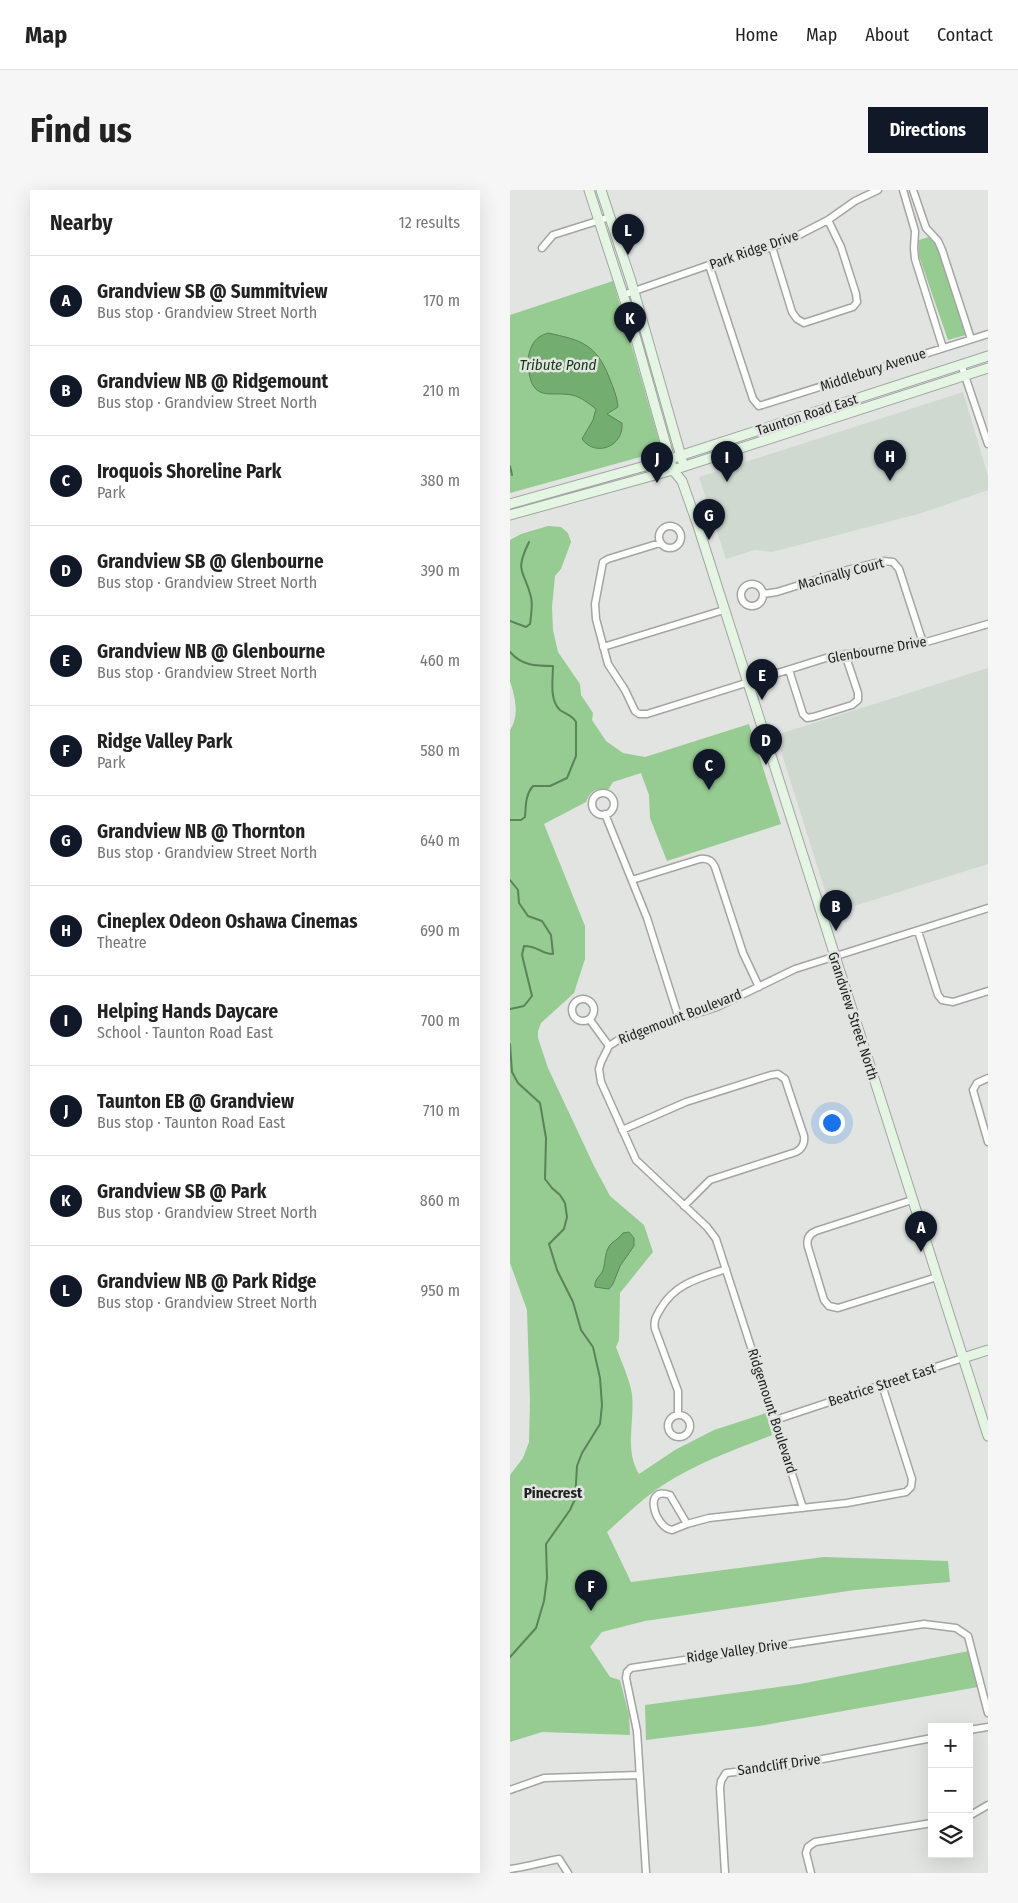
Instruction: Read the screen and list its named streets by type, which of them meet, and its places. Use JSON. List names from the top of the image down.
{
  "streets": {
    "street": [
      "Park Ridge Drive",
      "Middlebury Avenue",
      "Taunton Road East",
      "Macinally Court",
      "Glenbourne Drive",
      "Grandview Street North",
      "Ridgemount Boulevard",
      "Beatrice Street East",
      "Ridge Valley Drive",
      "Sandcliff Drive"
    ]
  },
  "crossings": [
    ["Park Ridge Drive", "Middlebury Avenue"],
    ["Park Ridge Drive", "Grandview Street North"],
    ["Taunton Road East", "Grandview Street North"],
    ["Macinally Court", "Glenbourne Drive"],
    ["Glenbourne Drive", "Grandview Street North"],
    ["Grandview Street North", "Ridgemount Boulevard"],
    ["Grandview Street North", "Beatrice Street East"],
    ["Ridgemount Boulevard", "Beatrice Street East"]
  ],
  "districts": ["Pinecrest"],
  "water": ["Tribute Pond"],
  "page": {
    "header": "Map",
    "nav": [
      "Home",
      "Map",
      "About",
      "Contact"
    ],
    "buttons": "Directions",
    "title": "Find us",
    "heading": ["Nearby", "12 results"],
    "pins": [
      "L",
      "K",
      "H",
      "I",
      "J",
      "G",
      "E",
      "D",
      "C",
      "B",
      "A",
      "F"
    ],
    "list": [
      {
        "mark": "A",
        "name": "Grandview SB @ Summitview",
        "note": "Bus stop · Grandview Street North",
        "value": "170 m"
      },
      {
        "mark": "B",
        "name": "Grandview NB @ Ridgemount",
        "note": "Bus stop · Grandview Street North",
        "value": "210 m"
      },
      {
        "mark": "C",
        "name": "Iroquois Shoreline Park",
        "note": "Park",
        "value": "380 m"
      },
      {
        "mark": "D",
        "name": "Grandview SB @ Glenbourne",
        "note": "Bus stop · Grandview Street North",
        "value": "390 m"
      },
      {
        "mark": "E",
        "name": "Grandview NB @ Glenbourne",
        "note": "Bus stop · Grandview Street North",
        "value": "460 m"
      },
      {
        "mark": "F",
        "name": "Ridge Valley Park",
        "note": "Park",
        "value": "580 m"
      },
      {
        "mark": "G",
        "name": "Grandview NB @ Thornton",
        "note": "Bus stop · Grandview Street North",
        "value": "640 m"
      },
      {
        "mark": "H",
        "name": "Cineplex Odeon Oshawa Cinemas",
        "note": "Theatre",
        "value": "690 m"
      },
      {
        "mark": "I",
        "name": "Helping Hands Daycare",
        "note": "School · Taunton Road East",
        "value": "700 m"
      },
      {
        "mark": "J",
        "name": "Taunton EB @ Grandview",
        "note": "Bus stop · Taunton Road East",
        "value": "710 m"
      },
      {
        "mark": "K",
        "name": "Grandview SB @ Park",
        "note": "Bus stop · Grandview Street North",
        "value": "860 m"
      },
      {
        "mark": "L",
        "name": "Grandview NB @ Park Ridge",
        "note": "Bus stop · Grandview Street North",
        "value": "950 m"
      }
    ],
    "map_buttons": ["+", "−"]
  }
}
